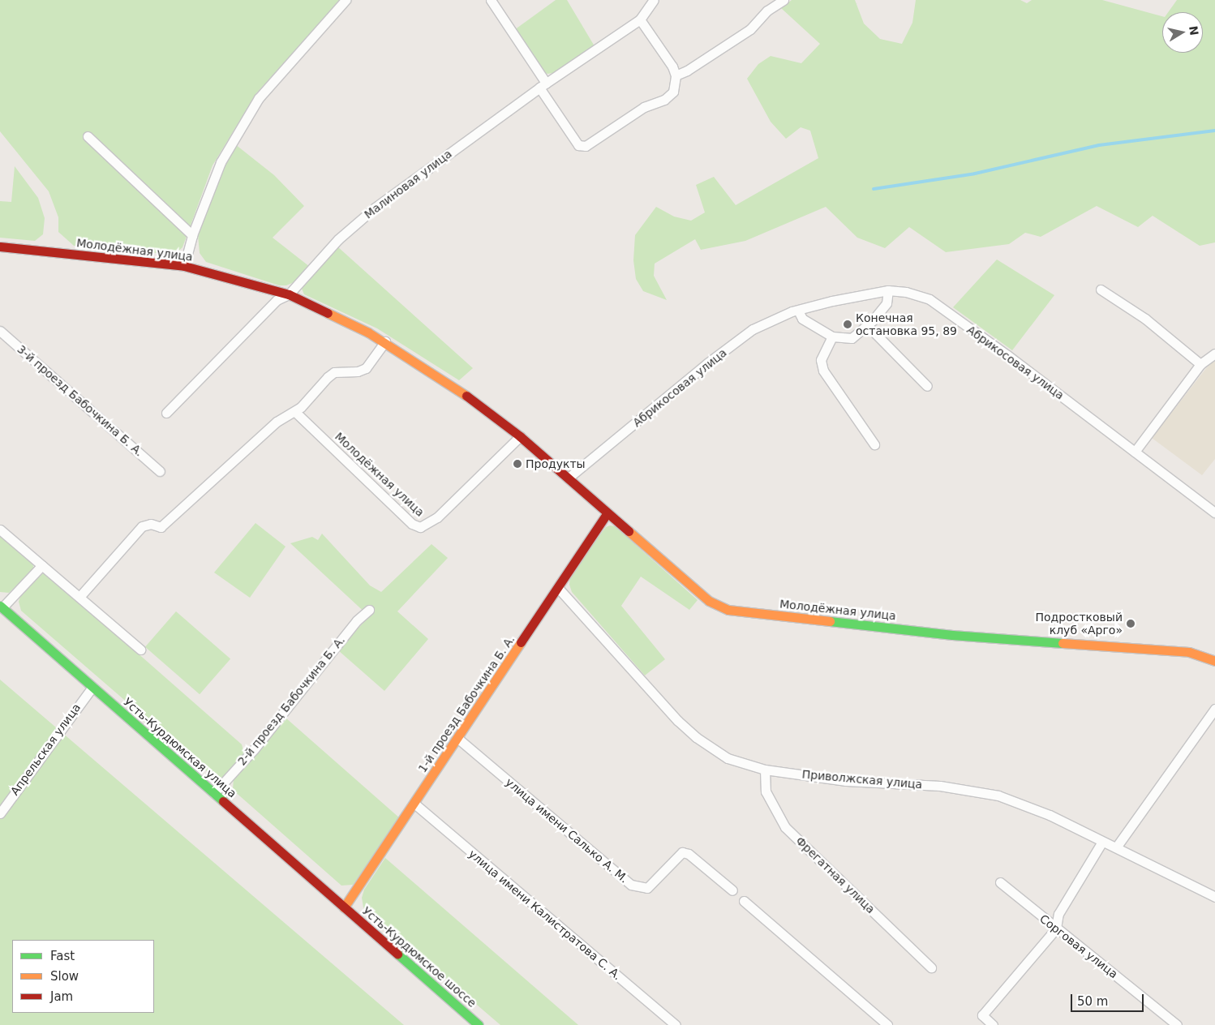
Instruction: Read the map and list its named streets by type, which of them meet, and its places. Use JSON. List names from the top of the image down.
{
  "streets": {
    "street": [
      "Малиновая улица",
      "Молодёжная улица",
      "Абрикосовая улица",
      "3-й проезд Бабочкина Б. А.",
      "2-й проезд Бабочкина Б. А.",
      "1-й проезд Бабочкина Б. А.",
      "Усть-Курдюмская улица",
      "Апрельская улица",
      "Приволжская улица",
      "улица имени Салько А. М.",
      "Фрегатная улица",
      "улица имени Калистратова С. А.",
      "Сорговая улица",
      "Усть-Курдюмское шоссе"
    ]
  },
  "crossings": [
    ["Малиновая улица", "Молодёжная улица"],
    ["Молодёжная улица", "Абрикосовая улица"],
    ["Молодёжная улица", "1-й проезд Бабочкина Б. А."],
    ["2-й проезд Бабочкина Б. А.", "Усть-Курдюмская улица"],
    ["1-й проезд Бабочкина Б. А.", "Усть-Курдюмская улица"],
    ["1-й проезд Бабочкина Б. А.", "Приволжская улица"],
    ["1-й проезд Бабочкина Б. А.", "улица имени Салько А. М."],
    ["1-й проезд Бабочкина Б. А.", "улица имени Калистратова С. А."],
    ["1-й проезд Бабочкина Б. А.", "Усть-Курдюмское шоссе"],
    ["Усть-Курдюмская улица", "Апрельская улица"],
    ["Усть-Курдюмская улица", "Усть-Курдюмское шоссе"],
    ["Приволжская улица", "Фрегатная улица"]
  ],
  "places": ["Конечная остановка 95, 89", "Продукты", "Подростковый клуб «Арго»"],
  "legend": ["Fast", "Slow", "Jam"],
  "scale_bar": "50 m",
  "north": "right"
}
